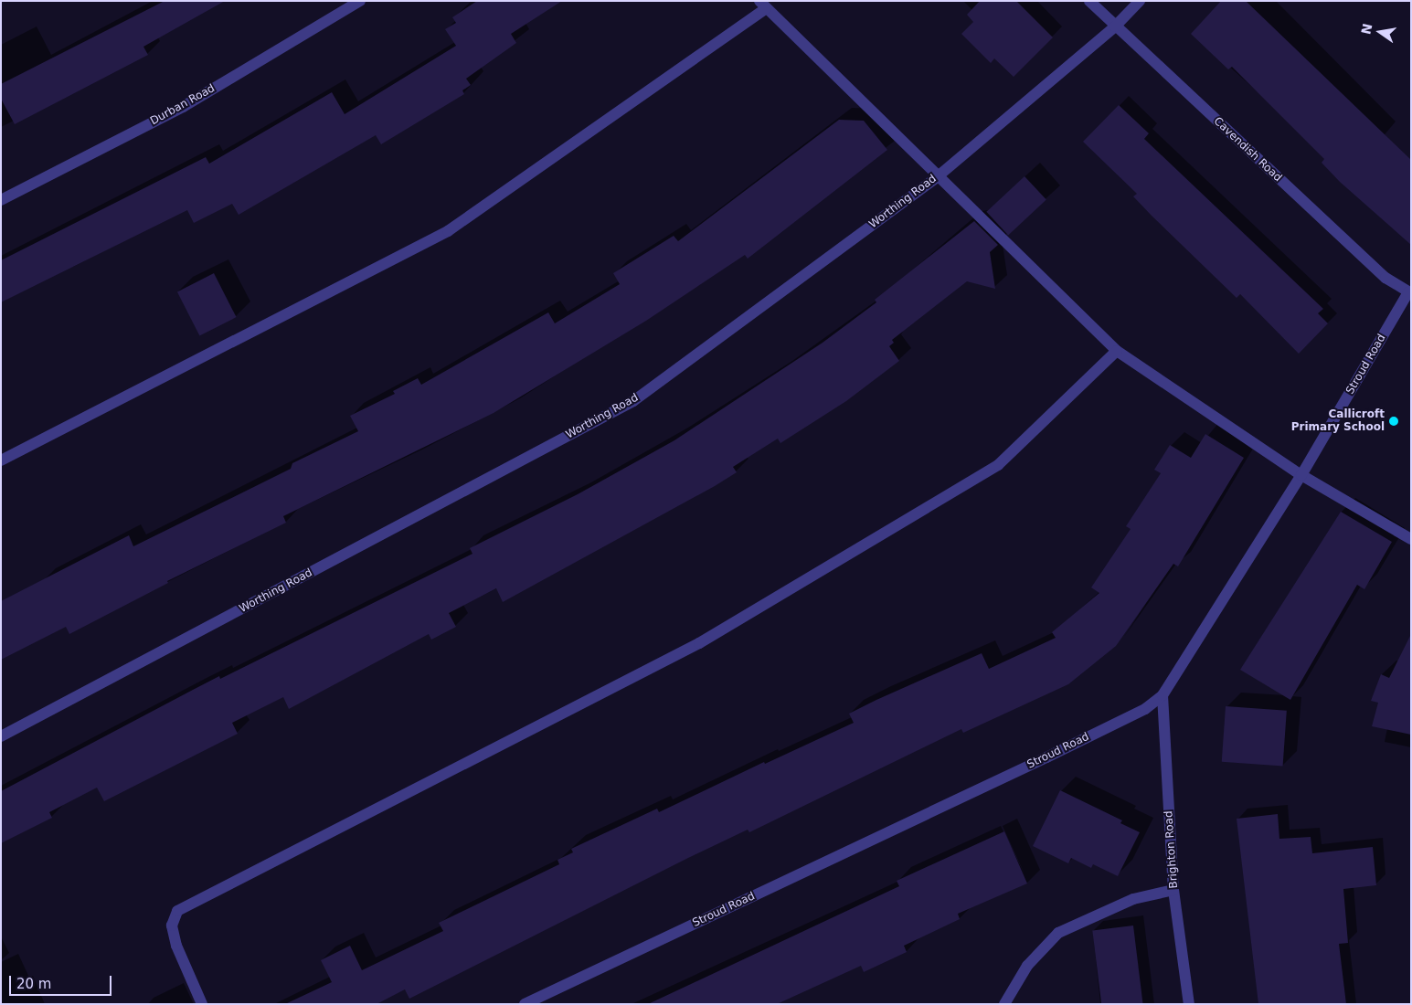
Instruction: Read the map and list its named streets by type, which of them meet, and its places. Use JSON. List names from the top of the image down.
{
  "streets": {
    "street": [
      "Durban Road",
      "Cavendish Road",
      "Worthing Road",
      "Stroud Road",
      "Brighton Road"
    ]
  },
  "crossings": [
    ["Cavendish Road", "Worthing Road"],
    ["Cavendish Road", "Stroud Road"],
    ["Stroud Road", "Brighton Road"]
  ],
  "places": ["Callicroft Primary School"],
  "scale_bar": "20 m",
  "north": "left"
}
